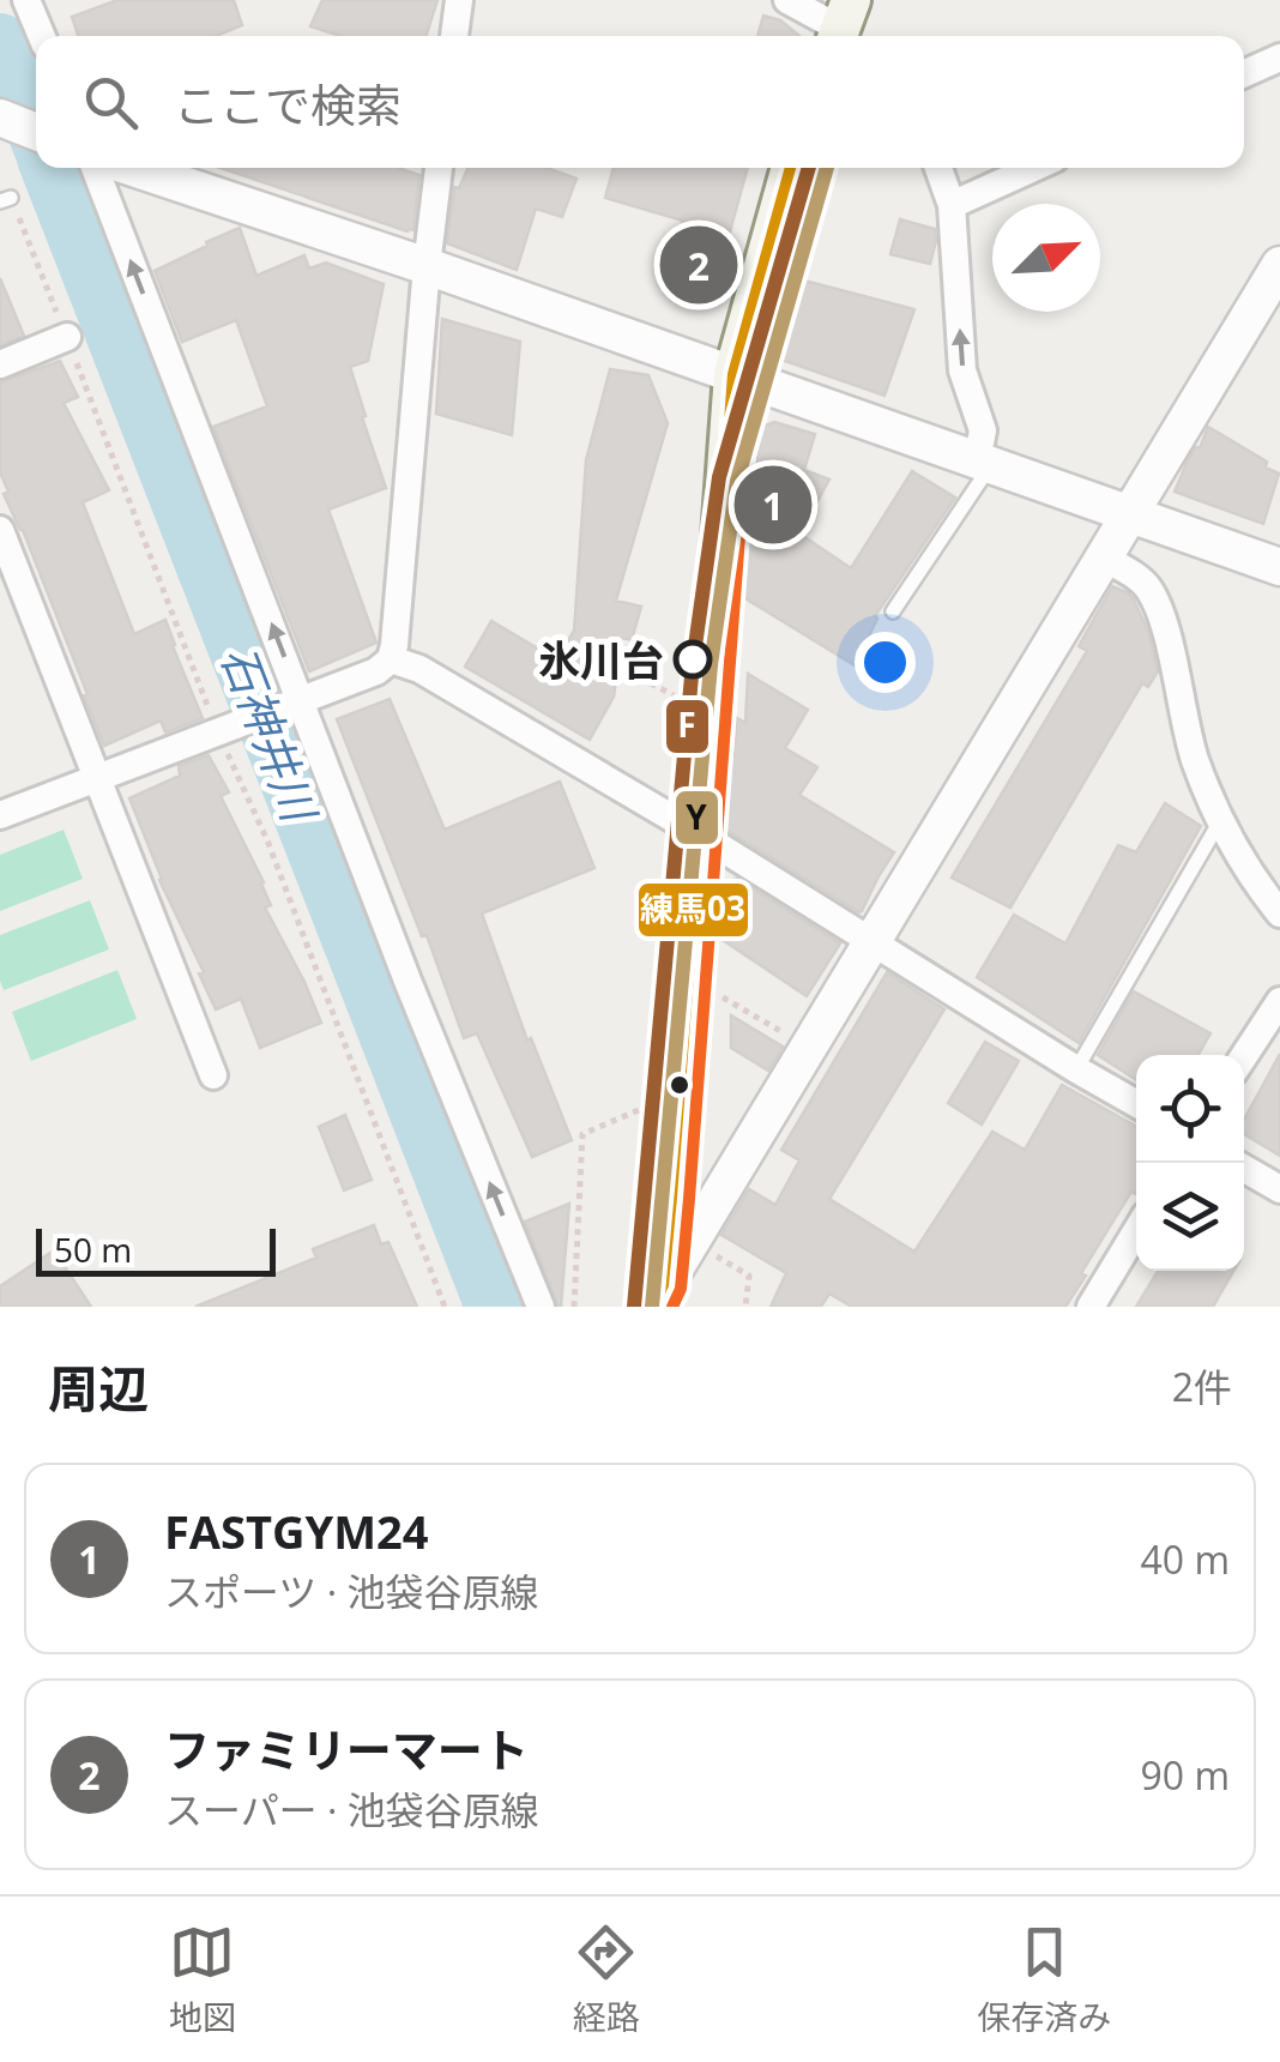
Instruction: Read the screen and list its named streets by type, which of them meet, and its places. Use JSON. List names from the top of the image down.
{
  "water": ["石神井川"],
  "places": ["氷川台"],
  "lines": ["transit line F", "transit line Y", "transit line 練馬03"],
  "scale_bar": "50 m",
  "north": "top right",
  "page": {
    "search": "ここで検索",
    "pins": ["2", "1"],
    "scale": "50 m",
    "heading": ["周辺", "2件"],
    "list": [
      {
        "mark": "1",
        "name": "FASTGYM24",
        "note": "スポーツ · 池袋谷原線",
        "value": "40 m"
      },
      {
        "mark": "2",
        "name": "ファミリーマート",
        "note": "スーパー · 池袋谷原線",
        "value": "90 m"
      }
    ],
    "nav": ["地図", "経路", "保存済み"]
  }
}
